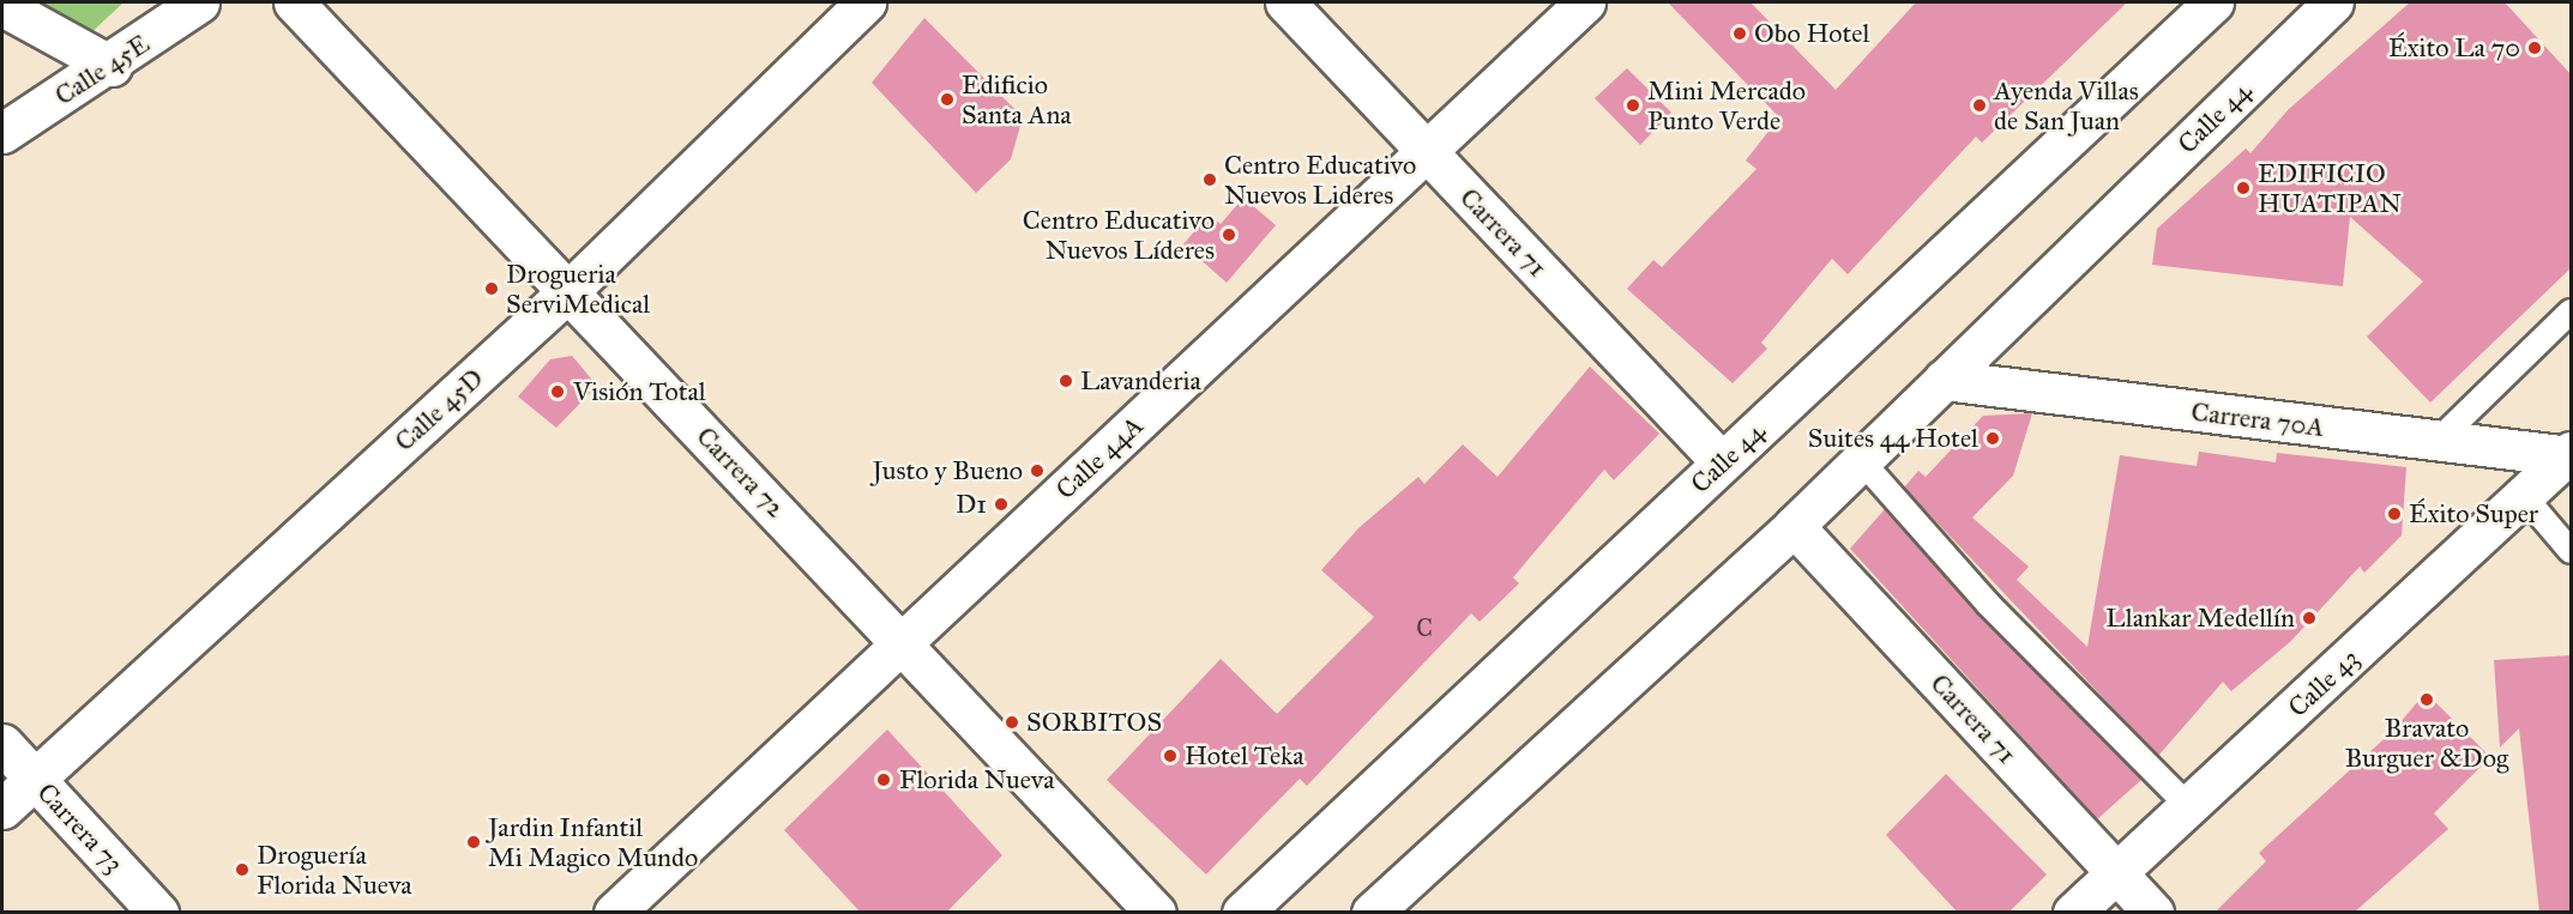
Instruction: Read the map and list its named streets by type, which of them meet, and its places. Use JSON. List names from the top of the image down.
{
  "streets": {
    "street": [
      "Calle 45E",
      "Calle 44",
      "Carrera 71",
      "Calle 45D",
      "Carrera 70A",
      "Calle 44A",
      "Carrera 72",
      "Calle 43",
      "Carrera 73"
    ]
  },
  "crossings": [
    ["Calle 44", "Carrera 71"],
    ["Calle 44", "Carrera 70A"],
    ["Carrera 71", "Calle 44A"],
    ["Carrera 71", "Calle 43"],
    ["Calle 45D", "Carrera 72"],
    ["Calle 45D", "Carrera 73"],
    ["Carrera 70A", "Calle 43"],
    ["Calle 44A", "Carrera 72"]
  ],
  "places": [
    "Obo Hotel",
    "Éxito La 70",
    "Edificio Santa Ana",
    "Mini Mercado Punto Verde",
    "Ayenda Villas de San Juan",
    "Centro Educativo Nuevos Lideres",
    "EDIFICIO HUATIPAN",
    "Centro Educativo Nuevos Líderes",
    "Drogueria ServiMedical",
    "Lavanderia",
    "Visión Total",
    "Suites 44 Hotel",
    "Justo y Bueno",
    "D1",
    "Éxito Super",
    "Llankar Medellín",
    "Bravato Burguer &Dog",
    "SORBITOS",
    "Hotel Teka",
    "Florida Nueva",
    "Jardin Infantil Mi Magico Mundo",
    "Droguería Florida Nueva"
  ],
  "house_numbers": ["C"]
}
